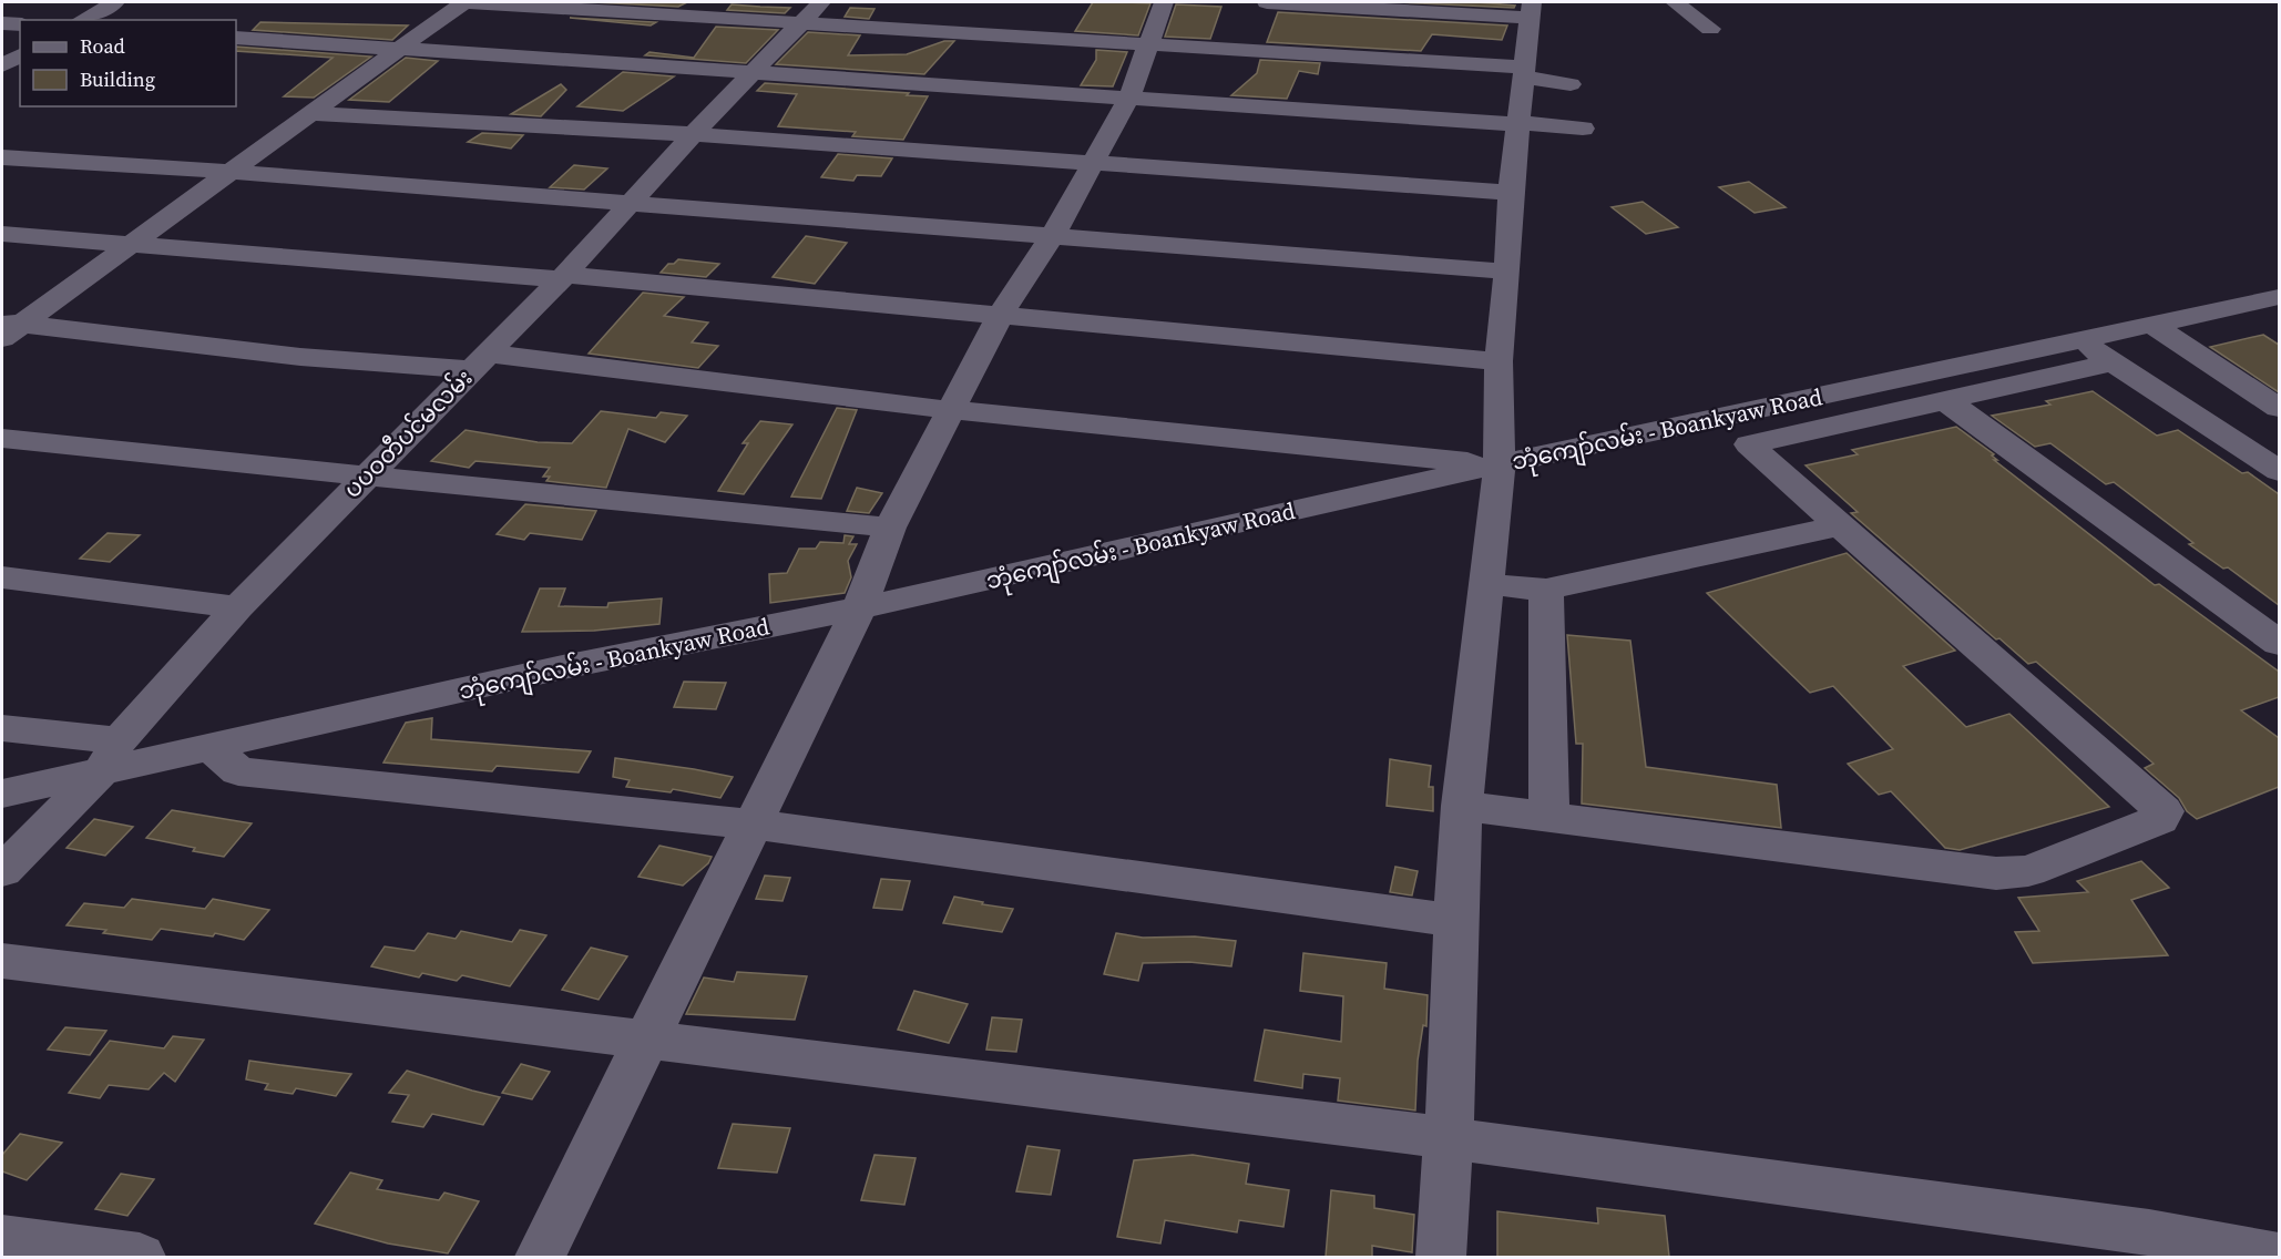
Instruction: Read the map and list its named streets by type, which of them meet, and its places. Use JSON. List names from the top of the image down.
{
  "streets": {
    "street": ["ဘုံကျော်လမ်း - Boankyaw Road", "ပပဝတီပင်မလမ်း"]
  },
  "crossings": [
    ["ဘုံကျော်လမ်း - Boankyaw Road", "ပပဝတီပင်မလမ်း"]
  ],
  "legend": ["Road", "Building"]
}
